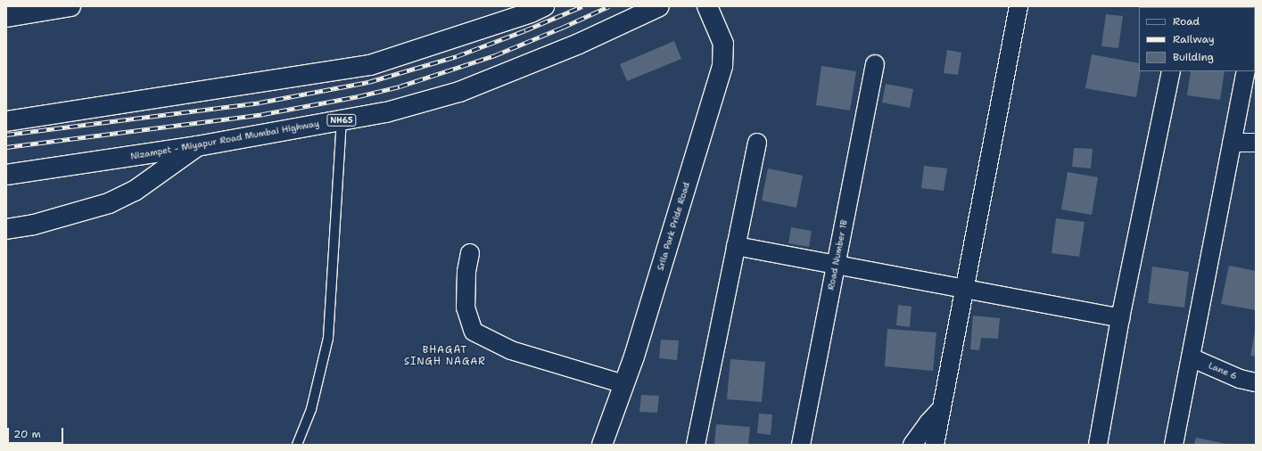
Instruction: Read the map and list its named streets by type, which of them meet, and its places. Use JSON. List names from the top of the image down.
{
  "streets": {
    "main road": ["NH65", "Nizampet - Miyapur Road Mumbai Highway", "Srila Park Pride Road"],
    "street": ["Road Number 1B", "Lane 6"]
  },
  "districts": ["BHAGAT SINGH NAGAR"],
  "legend": ["Road", "Railway", "Building"],
  "scale_bar": "20 m"
}
